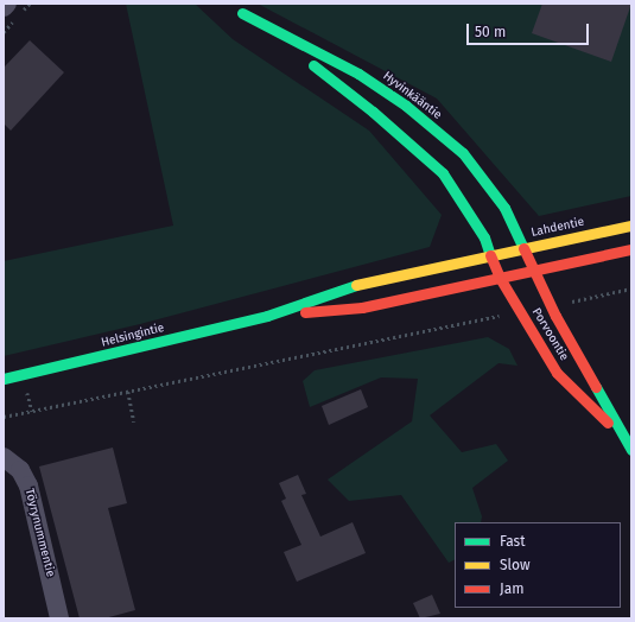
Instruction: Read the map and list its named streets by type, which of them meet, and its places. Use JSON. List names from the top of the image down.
{
  "streets": {
    "main road": [
      "Hyvinkääntie",
      "Lahdentie",
      "Porvoontie",
      "Helsingintie"
    ],
    "street": ["Töyrynummentie"]
  },
  "crossings": [
    ["Hyvinkääntie", "Lahdentie"],
    ["Hyvinkääntie", "Porvoontie"],
    ["Hyvinkääntie", "Helsingintie"],
    ["Lahdentie", "Porvoontie"],
    ["Lahdentie", "Helsingintie"],
    ["Porvoontie", "Helsingintie"]
  ],
  "legend": ["Fast", "Slow", "Jam"],
  "scale_bar": "50 m"
}
